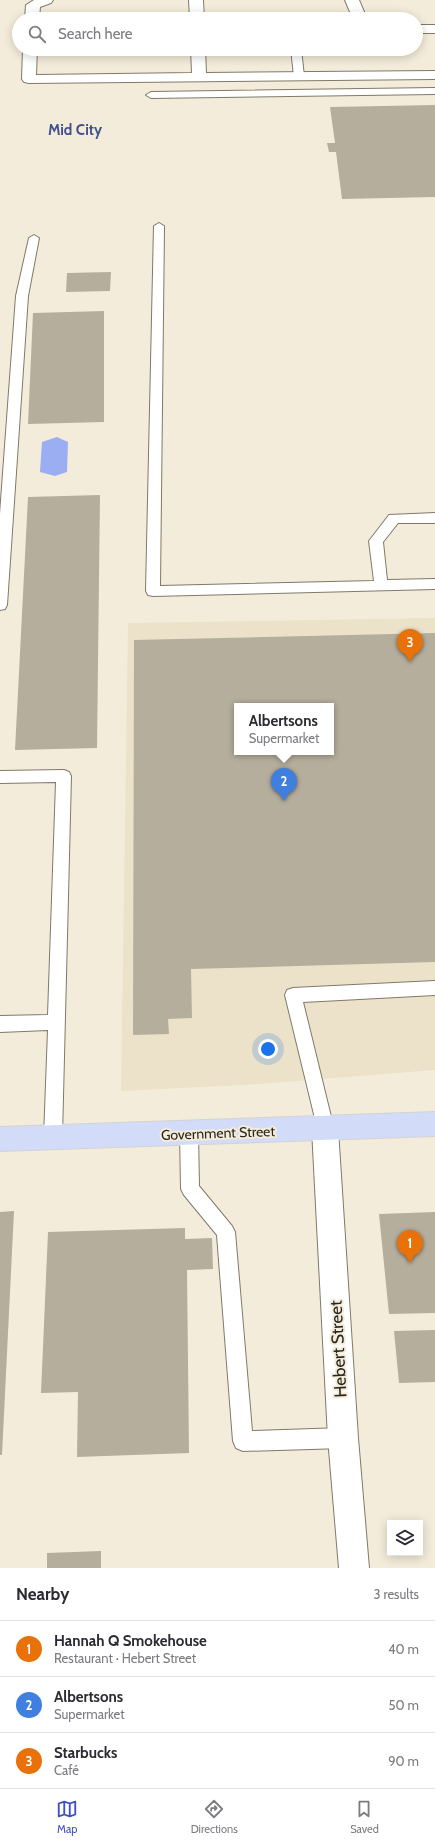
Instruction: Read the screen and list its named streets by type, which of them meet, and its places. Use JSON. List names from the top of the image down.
{
  "streets": {
    "main road": ["Government Street"],
    "street": ["Hebert Street"]
  },
  "crossings": [
    ["Government Street", "Hebert Street"]
  ],
  "districts": ["Mid City"],
  "page": {
    "search": "Search here",
    "pins": ["3", "2", "1"],
    "popup": ["Albertsons", "Supermarket"],
    "heading": ["Nearby", "3 results"],
    "list": [
      {
        "mark": "1",
        "name": "Hannah Q Smokehouse",
        "note": "Restaurant · Hebert Street",
        "value": "40 m"
      },
      {
        "mark": "2",
        "name": "Albertsons",
        "note": "Supermarket",
        "value": "50 m"
      },
      {
        "mark": "3",
        "name": "Starbucks",
        "note": "Café",
        "value": "90 m"
      }
    ],
    "nav": ["Map", "Directions", "Saved"]
  }
}
